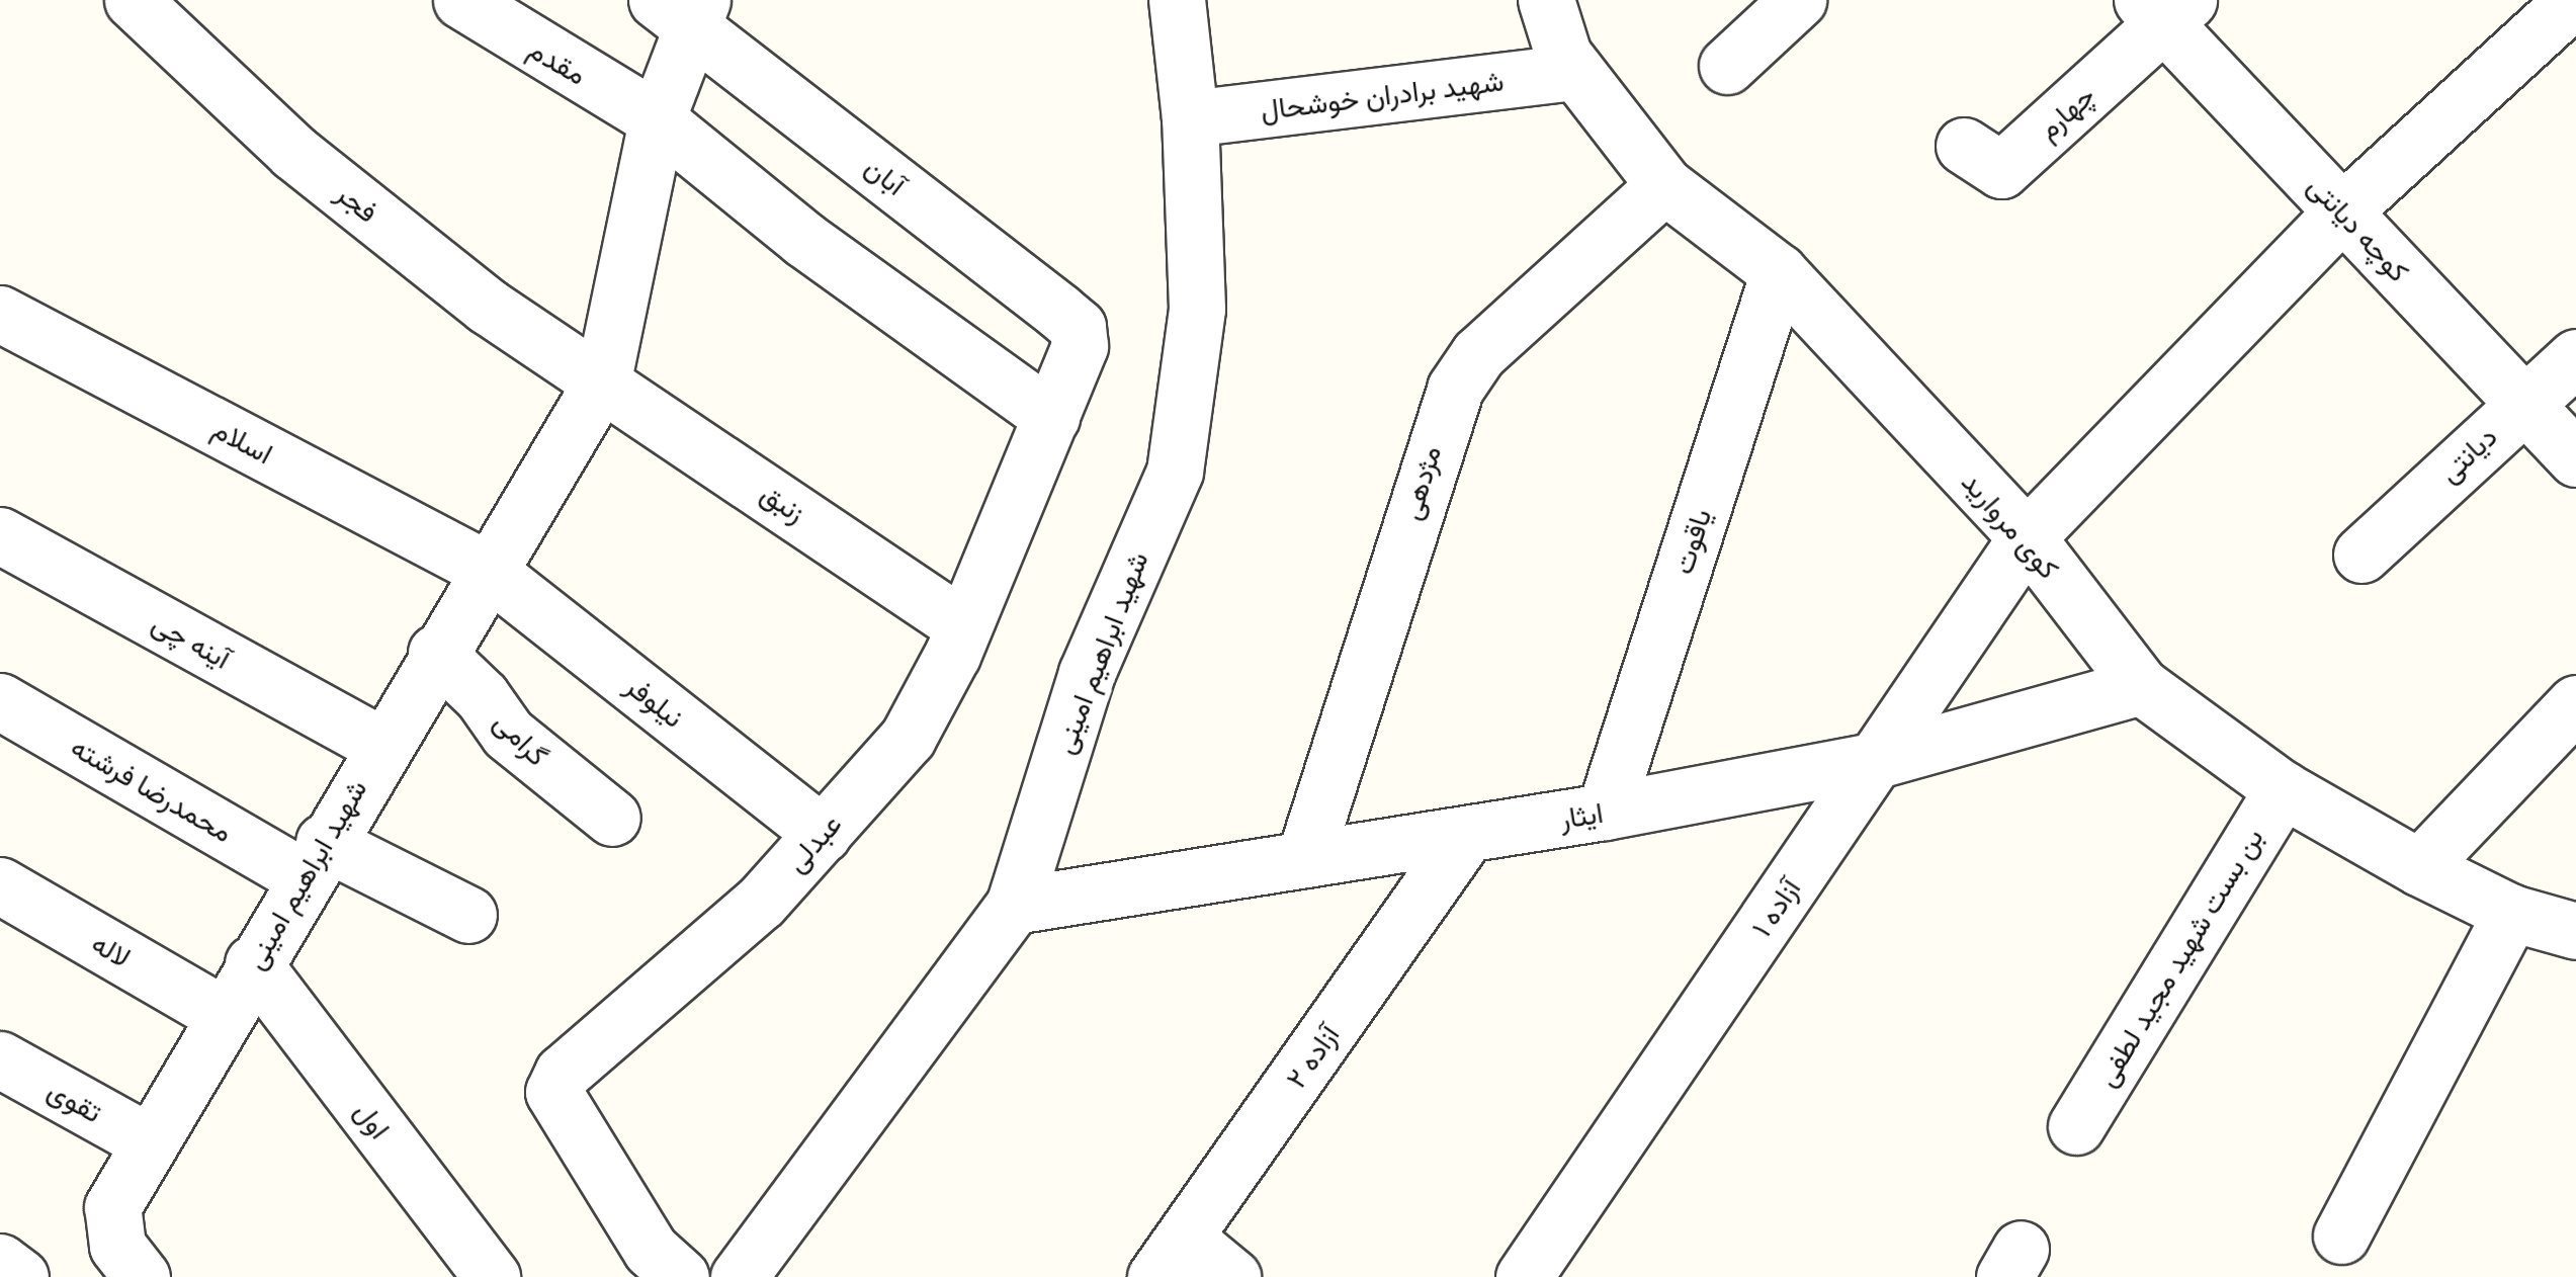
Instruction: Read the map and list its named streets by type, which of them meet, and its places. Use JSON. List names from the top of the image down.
{
  "streets": {
    "street": [
      "مقدم",
      "شهید برادران خوشحال",
      "چهارم",
      "آبان",
      "فجر",
      "کوچه دیانتی",
      "اسلام",
      "دیانتی",
      "مژدهی",
      "زنبق",
      "کوی مروارید",
      "یاقوت",
      "آینه چی",
      "شهید ابراهیم امینی",
      "نیلوفر",
      "گرامی",
      "محمدرضا فرشته",
      "ایثار",
      "عبدلی",
      "آزاده ۱",
      "لاله",
      "بن بست شهید مجید لطفی",
      "آزاده ۲",
      "تقوی",
      "اول"
    ]
  },
  "crossings": [
    ["مقدم", "شهید ابراهیم امینی"],
    ["مقدم", "عبدلی"],
    ["شهید برادران خوشحال", "کوی مروارید"],
    ["شهید برادران خوشحال", "شهید ابراهیم امینی"],
    ["چهارم", "کوچه دیانتی"],
    ["آبان", "شهید ابراهیم امینی"],
    ["آبان", "عبدلی"],
    ["فجر", "زنبق"],
    ["فجر", "شهید ابراهیم امینی"],
    ["کوچه دیانتی", "دیانتی"],
    ["کوچه دیانتی", "آزاده ۱"],
    ["اسلام", "شهید ابراهیم امینی"],
    ["اسلام", "نیلوفر"],
    ["مژدهی", "کوی مروارید"],
    ["مژدهی", "ایثار"],
    ["زنبق", "شهید ابراهیم امینی"],
    ["زنبق", "عبدلی"],
    ["کوی مروارید", "یاقوت"],
    ["کوی مروارید", "ایثار"],
    ["کوی مروارید", "آزاده ۱"],
    ["کوی مروارید", "بن بست شهید مجید لطفی"],
    ["یاقوت", "ایثار"],
    ["آینه چی", "شهید ابراهیم امینی"],
    ["شهید ابراهیم امینی", "نیلوفر"],
    ["شهید ابراهیم امینی", "گرامی"],
    ["شهید ابراهیم امینی", "محمدرضا فرشته"],
    ["شهید ابراهیم امینی", "ایثار"],
    ["شهید ابراهیم امینی", "لاله"],
    ["شهید ابراهیم امینی", "تقوی"],
    ["شهید ابراهیم امینی", "اول"],
    ["نیلوفر", "عبدلی"],
    ["ایثار", "آزاده ۱"],
    ["ایثار", "آزاده ۲"]
  ]
}
